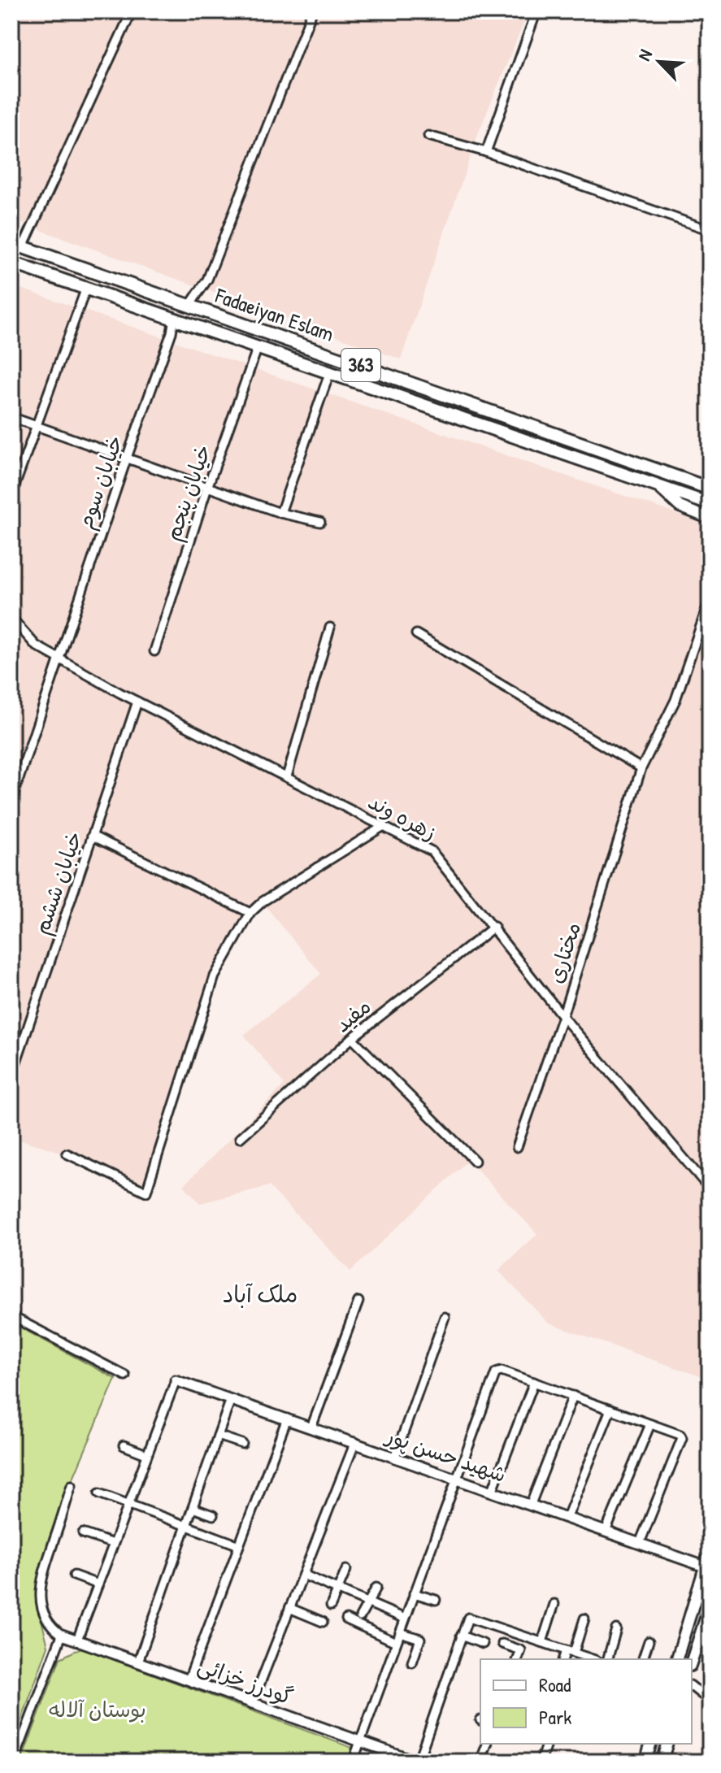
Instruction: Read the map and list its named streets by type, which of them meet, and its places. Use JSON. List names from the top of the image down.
{
  "streets": {
    "main road": ["Fadaeiyan Eslam", "363"],
    "street": [
      "خیابان سوم",
      "خیابان پنجم",
      "زهره وند",
      "خیابان ششم",
      "مختاری",
      "مفید",
      "شهید حسن پور",
      "گودرز خزائی"
    ]
  },
  "crossings": [
    ["Fadaeiyan Eslam", "خیابان سوم"],
    ["Fadaeiyan Eslam", "خیابان پنجم"],
    ["خیابان سوم", "زهره وند"],
    ["زهره وند", "خیابان ششم"],
    ["زهره وند", "مختاری"],
    ["زهره وند", "مفید"]
  ],
  "districts": ["ملک آباد"],
  "parks": ["بوستان آلاله"],
  "legend": ["Road", "Park"],
  "north": "top left"
}
